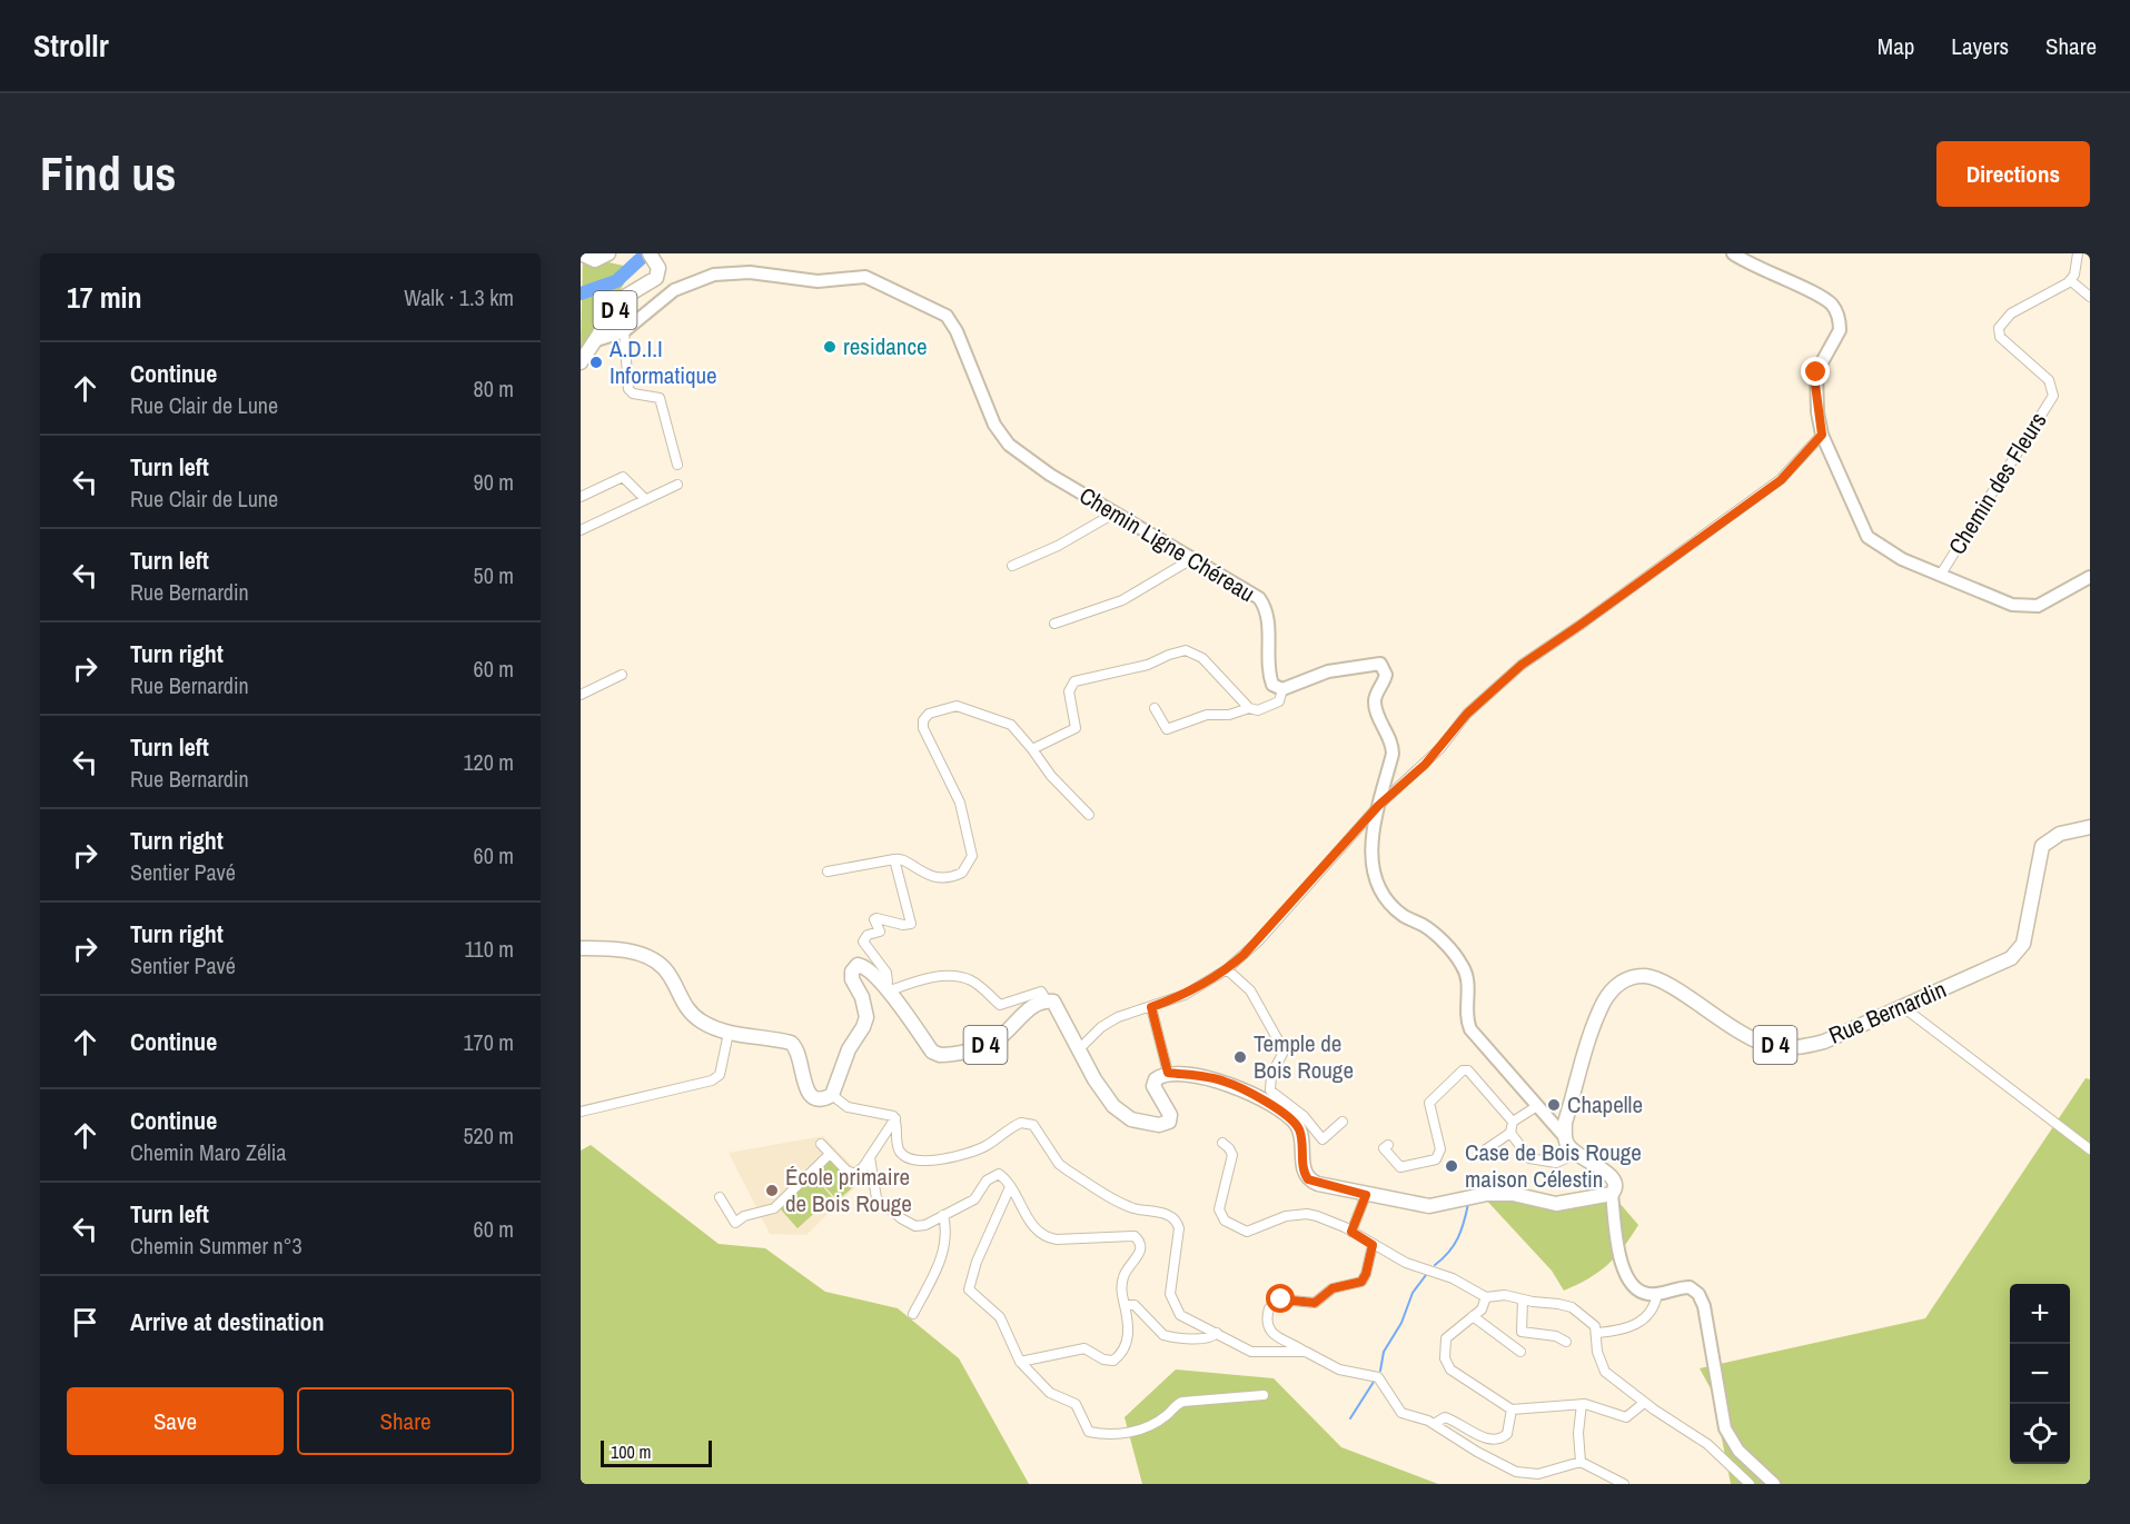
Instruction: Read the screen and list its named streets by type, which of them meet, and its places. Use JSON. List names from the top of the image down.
{
  "streets": {
    "main road": ["D 4", "Rue Bernardin"],
    "street": ["Chemin des Fleurs", "Chemin Ligne Chéreau"]
  },
  "crossings": [
    ["D 4", "Chemin Ligne Chéreau"]
  ],
  "places": [
    "residance",
    "A.D.I.I Informatique",
    "Temple de Bois Rouge",
    "Chapelle",
    "Case de Bois Rouge maison Célestin",
    "École primaire de Bois Rouge"
  ],
  "scale_bar": "100 m",
  "page": {
    "header": "Strollr",
    "nav": ["Map", "Layers", "Share"],
    "buttons": [
      "Directions",
      ["Save", "Share"]
    ],
    "title": "Find us",
    "heading": ["17 min", "Walk · 1.3 km"],
    "list": [
      ["Continue", "Rue Clair de Lune", "80 m"],
      ["Turn left", "Rue Clair de Lune", "90 m"],
      ["Turn left", "Rue Bernardin", "50 m"],
      ["Turn right", "Rue Bernardin", "60 m"],
      ["Turn left", "Rue Bernardin", "120 m"],
      ["Turn right", "Sentier Pavé", "60 m"],
      ["Turn right", "Sentier Pavé", "110 m"],
      ["Continue", "170 m"],
      ["Continue", "Chemin Maro Zélia", "520 m"],
      ["Turn left", "Chemin Summer n°3", "60 m"],
      "Arrive at destination"
    ],
    "map_buttons": ["+", "−"],
    "scale": "100 m"
  }
}
